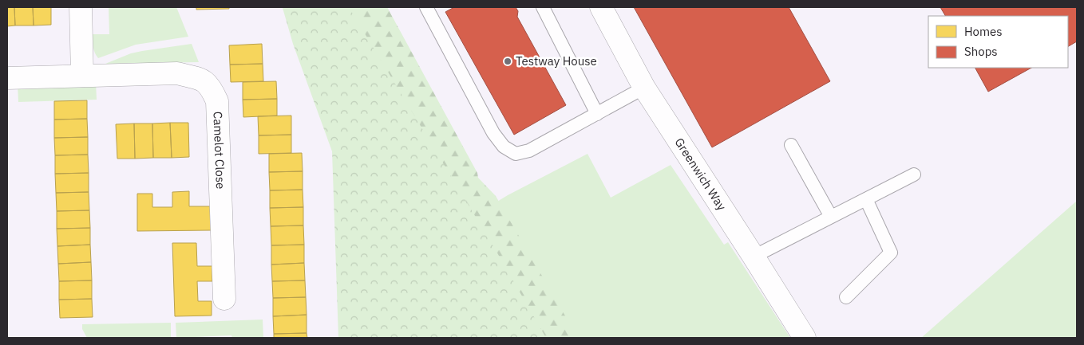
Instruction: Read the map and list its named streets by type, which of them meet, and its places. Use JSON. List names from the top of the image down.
{
  "streets": {
    "street": ["Camelot Close", "Greenwich Way"]
  },
  "places": ["Testway House"],
  "legend": ["Homes", "Shops"]
}
